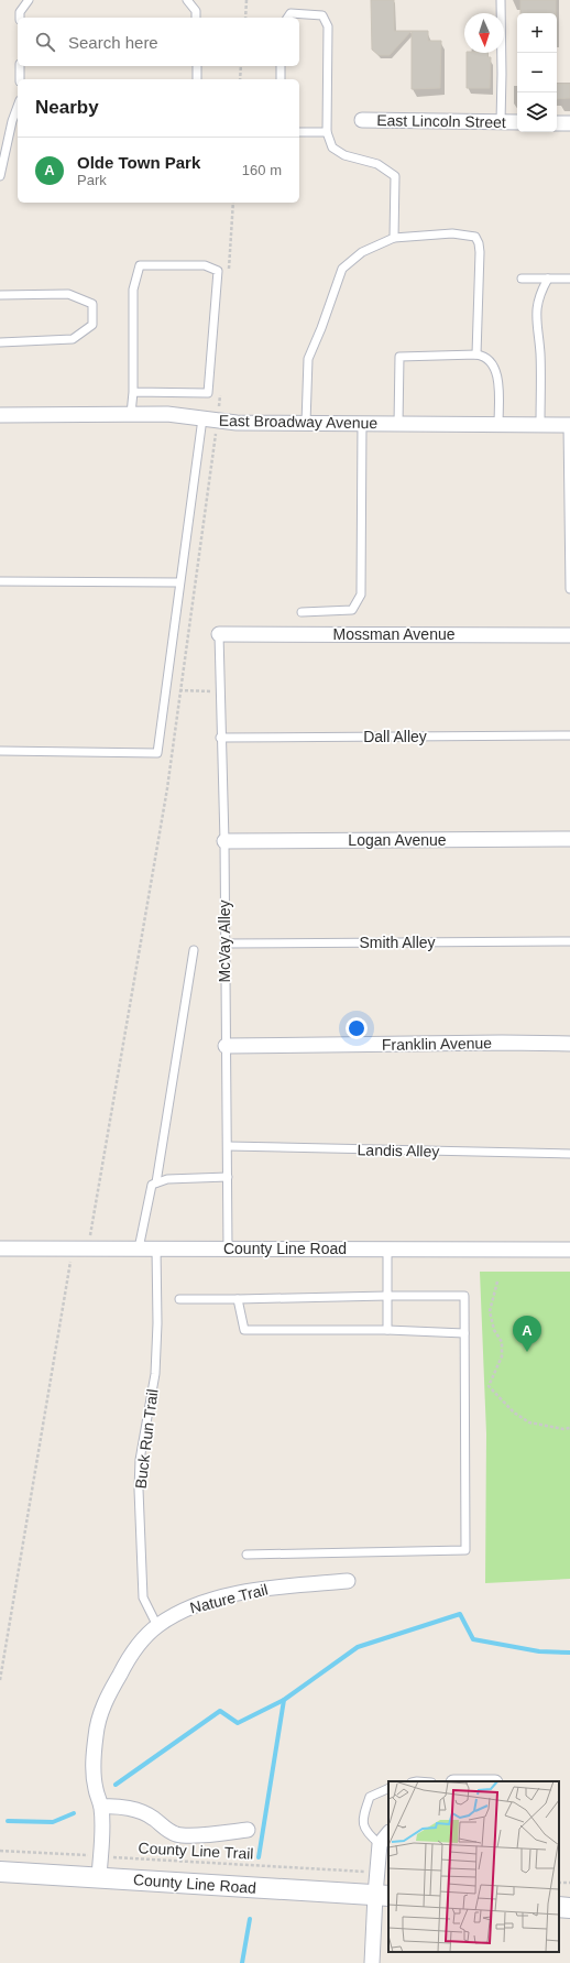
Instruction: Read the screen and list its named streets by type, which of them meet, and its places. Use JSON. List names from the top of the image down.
{
  "streets": {
    "main road": ["County Line Road"],
    "street": [
      "East Lincoln Street",
      "East Broadway Avenue",
      "Mossman Avenue",
      "Logan Avenue",
      "Franklin Avenue",
      "Nature Trail"
    ],
    "lane": [
      "Dall Alley",
      "McVay Alley",
      "Smith Alley",
      "Landis Alley",
      "Buck Run Trail"
    ],
    "path": ["County Line Trail"]
  },
  "crossings": [
    ["Mossman Avenue", "McVay Alley"],
    ["Dall Alley", "McVay Alley"],
    ["Logan Avenue", "McVay Alley"],
    ["McVay Alley", "Smith Alley"],
    ["McVay Alley", "Franklin Avenue"],
    ["McVay Alley", "Landis Alley"],
    ["McVay Alley", "County Line Road"],
    ["County Line Road", "Buck Run Trail"],
    ["County Line Road", "Nature Trail"],
    ["Buck Run Trail", "Nature Trail"],
    ["Nature Trail", "County Line Trail"]
  ],
  "north": "bottom",
  "page": {
    "map_buttons": ["+", "−"],
    "search": "Search here",
    "heading": "Nearby",
    "list": [
      {
        "mark": "A",
        "name": "Olde Town Park",
        "note": "Park",
        "value": "160 m"
      }
    ],
    "pins": "A"
  }
}
